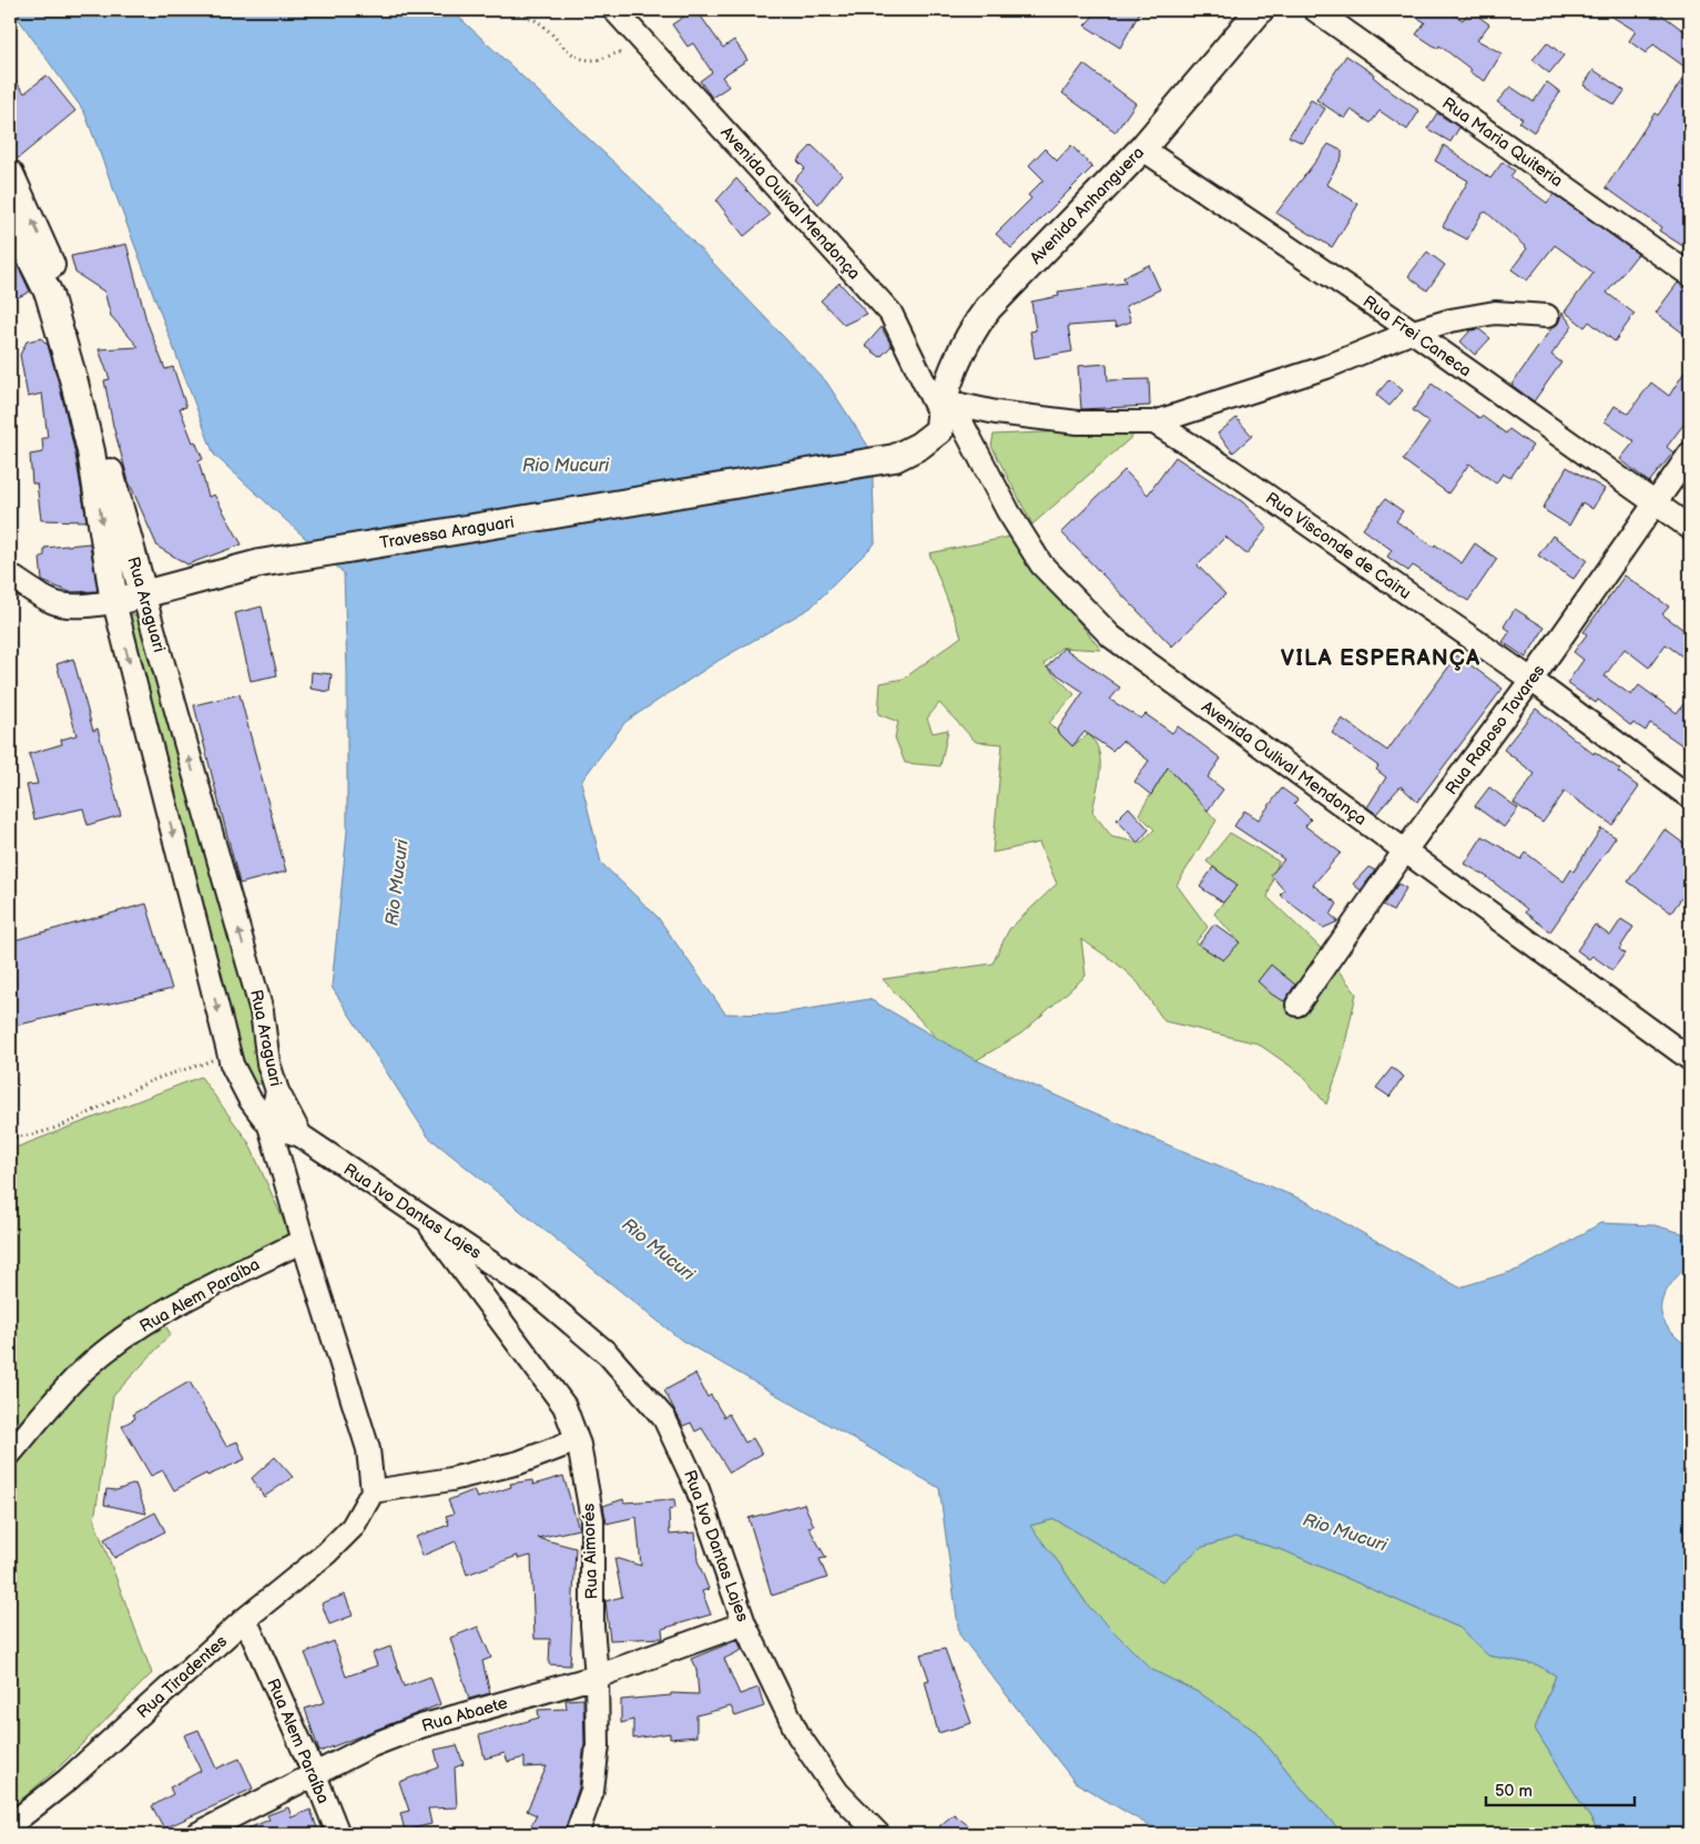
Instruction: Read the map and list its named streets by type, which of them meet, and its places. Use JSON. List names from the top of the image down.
{
  "streets": {
    "street": [
      "Rua Maria Quiteria",
      "Avenida Oulival Mendonça",
      "Avenida Anhanguera",
      "Rua Frei Caneca",
      "Travessa Araguari",
      "Rua Visconde de Cairu",
      "Rua Araguari",
      "Rua Raposo Tavares",
      "Rua Ivo Dantas Lajes",
      "Rua Alem Paraíba",
      "Rua Aimorés",
      "Rua Tiradentes",
      "Rua Abaete"
    ]
  },
  "crossings": [
    ["Avenida Oulival Mendonça", "Avenida Anhanguera"],
    ["Avenida Oulival Mendonça", "Travessa Araguari"],
    ["Avenida Oulival Mendonça", "Rua Raposo Tavares"],
    ["Avenida Anhanguera", "Rua Frei Caneca"],
    ["Avenida Anhanguera", "Travessa Araguari"],
    ["Rua Frei Caneca", "Rua Raposo Tavares"],
    ["Travessa Araguari", "Rua Araguari"],
    ["Rua Visconde de Cairu", "Rua Raposo Tavares"],
    ["Rua Araguari", "Rua Ivo Dantas Lajes"],
    ["Rua Ivo Dantas Lajes", "Rua Aimorés"],
    ["Rua Ivo Dantas Lajes", "Rua Abaete"],
    ["Rua Alem Paraíba", "Rua Tiradentes"],
    ["Rua Alem Paraíba", "Rua Abaete"],
    ["Rua Aimorés", "Rua Abaete"]
  ],
  "districts": ["VILA ESPERANÇA"],
  "water": ["Rio Mucuri"],
  "scale_bar": "50 m"
}
